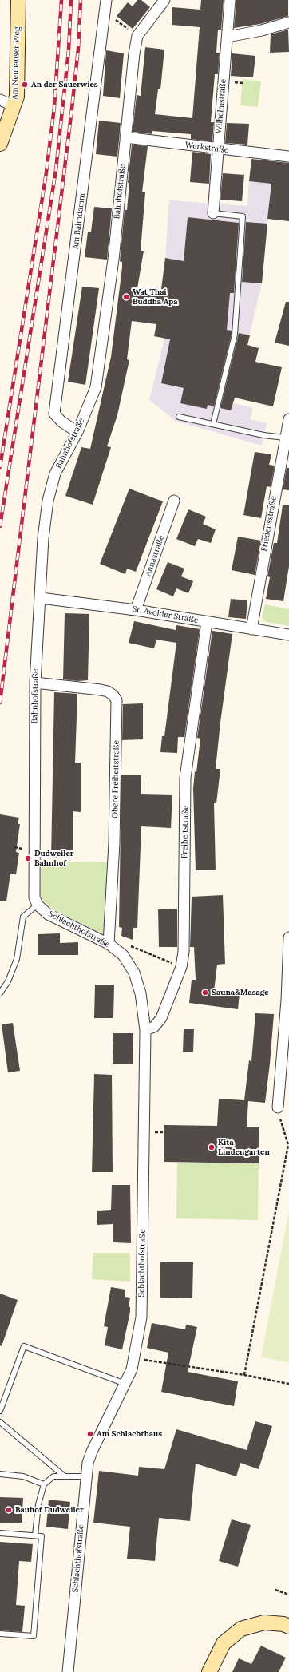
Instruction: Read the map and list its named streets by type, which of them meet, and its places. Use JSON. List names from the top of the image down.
{
  "streets": {
    "street": [
      "Am Neuhauser Weg",
      "Wilhelmstraße",
      "Werkstraße",
      "Bahnhofstraße",
      "Am Bahndamm",
      "Friedensstraße",
      "Annastraße",
      "St. Avolder Straße",
      "Obere Freiheitstraße",
      "Freiheitstraße",
      "Schlachthofstraße"
    ]
  },
  "crossings": [
    ["Wilhelmstraße", "Werkstraße"],
    ["Werkstraße", "Bahnhofstraße"],
    ["Bahnhofstraße", "Am Bahndamm"],
    ["Bahnhofstraße", "St. Avolder Straße"],
    ["Bahnhofstraße", "Obere Freiheitstraße"],
    ["Bahnhofstraße", "Schlachthofstraße"],
    ["Friedensstraße", "St. Avolder Straße"],
    ["Annastraße", "St. Avolder Straße"],
    ["St. Avolder Straße", "Freiheitstraße"],
    ["Obere Freiheitstraße", "Schlachthofstraße"],
    ["Freiheitstraße", "Schlachthofstraße"]
  ],
  "places": [
    "An der Sauerwies",
    "Wat Thai Buddha Apa",
    "Dudweiler Bahnhof",
    "Sauna&Masage",
    "Kita Lindengarten",
    "Am Schlachthaus",
    "Bauhof Dudweiler"
  ]
}
